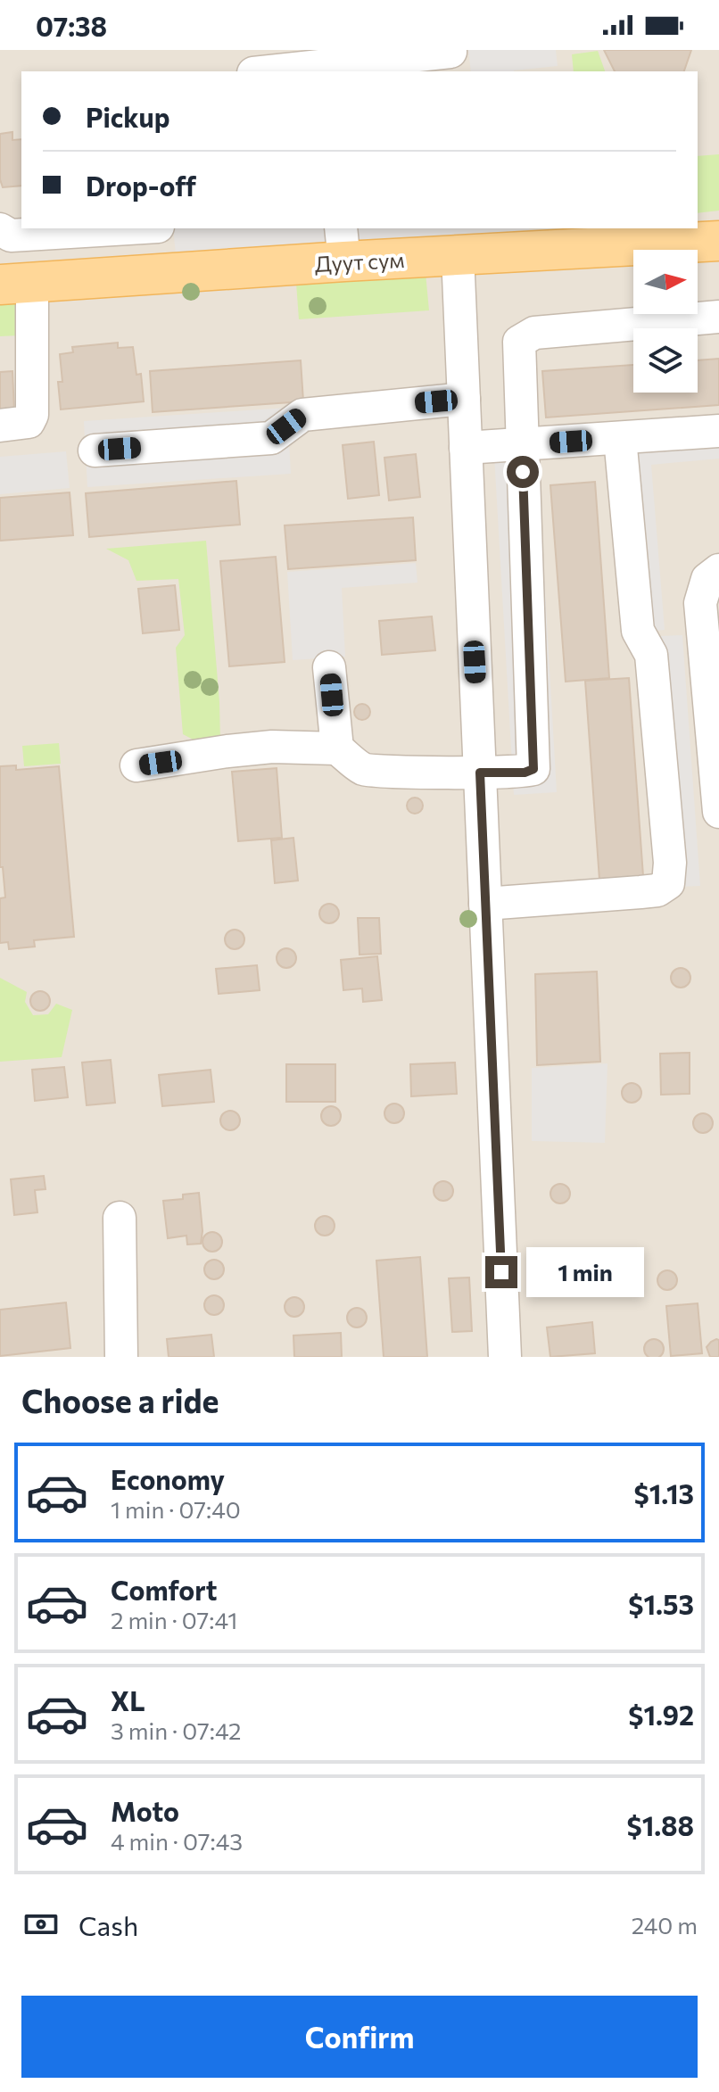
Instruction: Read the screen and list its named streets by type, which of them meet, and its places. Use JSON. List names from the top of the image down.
{
  "streets": {
    "main road": ["Дуут сум"]
  },
  "north": "right",
  "page": {
    "status": "07:38",
    "banner": ["Pickup", "Drop-off"],
    "bubble": "1 min",
    "heading": "Choose a ride",
    "list": [
      {
        "name": "Economy",
        "note": "1 min · 07:40",
        "value": "$1.13"
      },
      {
        "name": "Comfort",
        "note": "2 min · 07:41",
        "value": "$1.53"
      },
      {
        "name": "XL",
        "note": "3 min · 07:42",
        "value": "$1.92"
      },
      {
        "name": "Moto",
        "note": "4 min · 07:43",
        "value": "$1.88"
      }
    ],
    "pay": ["Cash", "240 m"],
    "buttons": "Confirm"
  }
}
